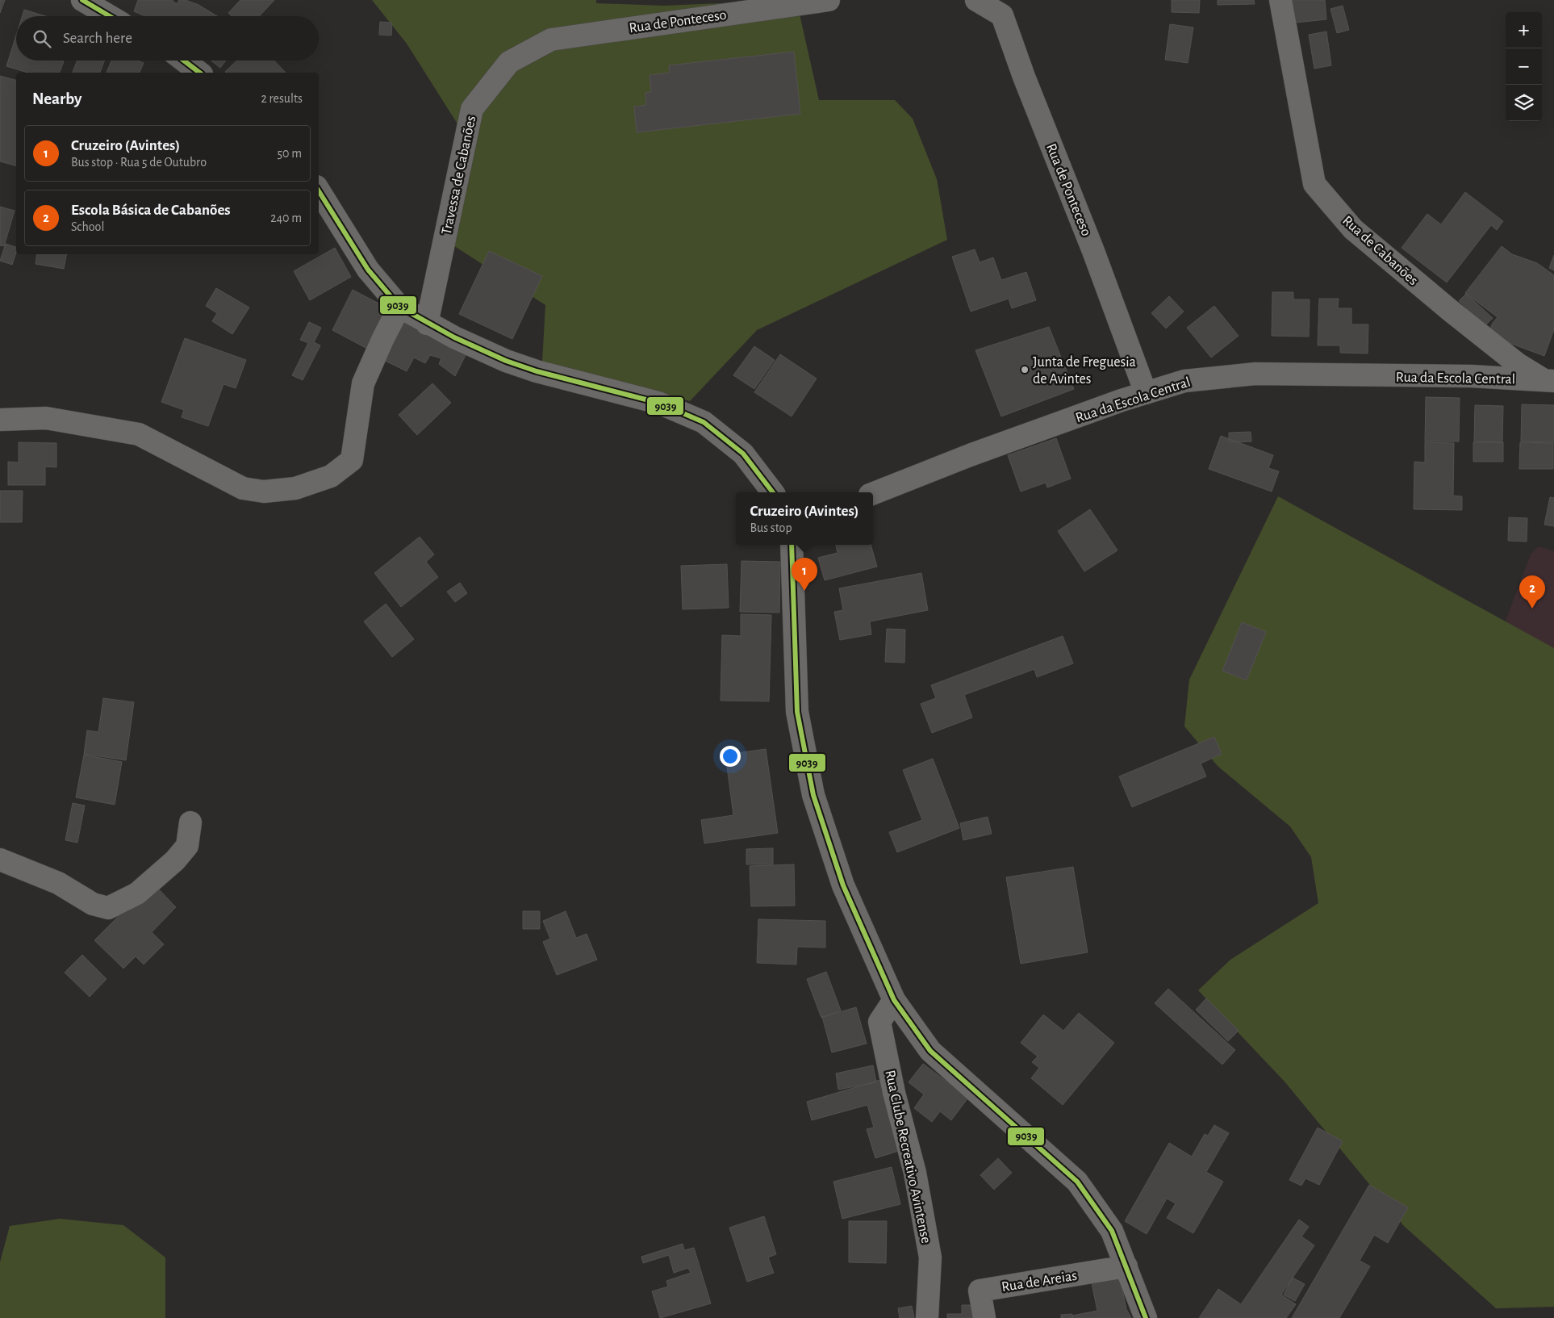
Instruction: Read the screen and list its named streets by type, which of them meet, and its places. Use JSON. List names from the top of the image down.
{
  "streets": {
    "street": [
      "Rua de Ponteceso",
      "Travessa de Cabanões",
      "Rua de Cabanões",
      "Rua da Escola Central",
      "Rua Clube Recreativo Avintense",
      "Rua de Areias"
    ]
  },
  "crossings": [
    ["Rua de Ponteceso", "Travessa de Cabanões"],
    ["Rua de Ponteceso", "Rua da Escola Central"],
    ["Rua de Cabanões", "Rua da Escola Central"]
  ],
  "places": ["Junta de Freguesia de Avintes"],
  "lines": ["transit line 9039"],
  "page": {
    "map_buttons": ["+", "−"],
    "search": "Search here",
    "heading": ["Nearby", "2 results"],
    "list": [
      {
        "mark": "1",
        "name": "Cruzeiro (Avintes)",
        "note": "Bus stop · Rua 5 de Outubro",
        "value": "50 m"
      },
      {
        "mark": "2",
        "name": "Escola Básica de Cabanões",
        "note": "School",
        "value": "240 m"
      }
    ],
    "popup": ["Cruzeiro (Avintes)", "Bus stop"],
    "pins": ["1", "2"]
  }
}
